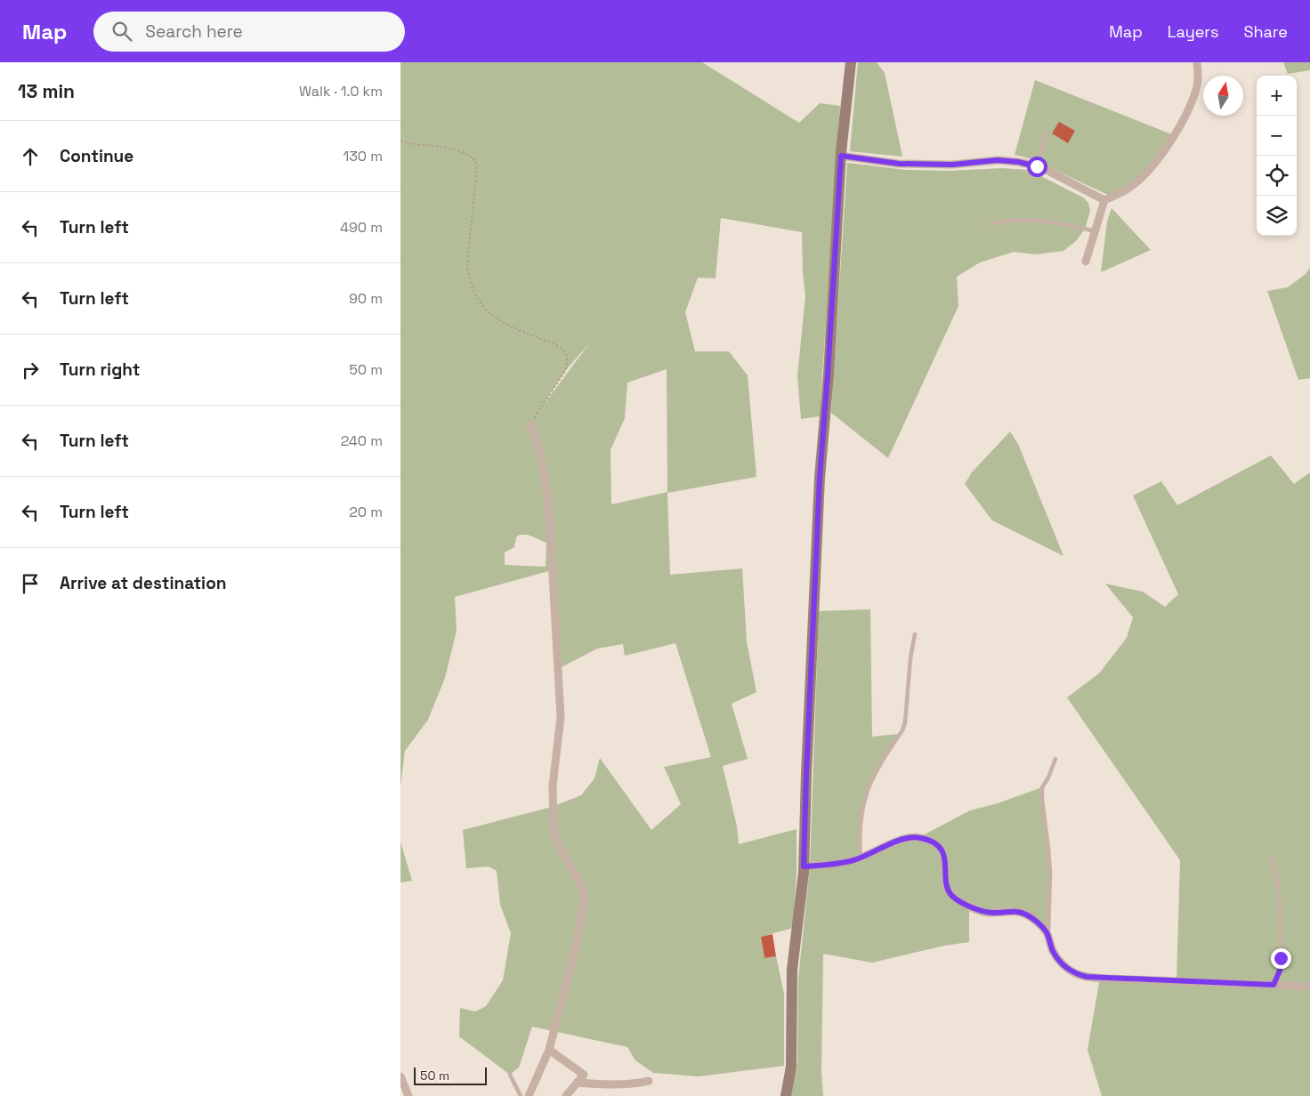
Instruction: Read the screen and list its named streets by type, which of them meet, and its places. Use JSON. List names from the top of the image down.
{
  "scale_bar": "50 m",
  "north": "top",
  "page": {
    "header": "Map",
    "search": "Search here",
    "nav": ["Map", "Layers", "Share"],
    "heading": ["13 min", "Walk · 1.0 km"],
    "map_buttons": ["+", "−"],
    "list": [
      ["Continue", "130 m"],
      ["Turn left", "490 m"],
      ["Turn left", "90 m"],
      ["Turn right", "50 m"],
      ["Turn left", "240 m"],
      ["Turn left", "20 m"],
      "Arrive at destination"
    ],
    "scale": "50 m"
  }
}
